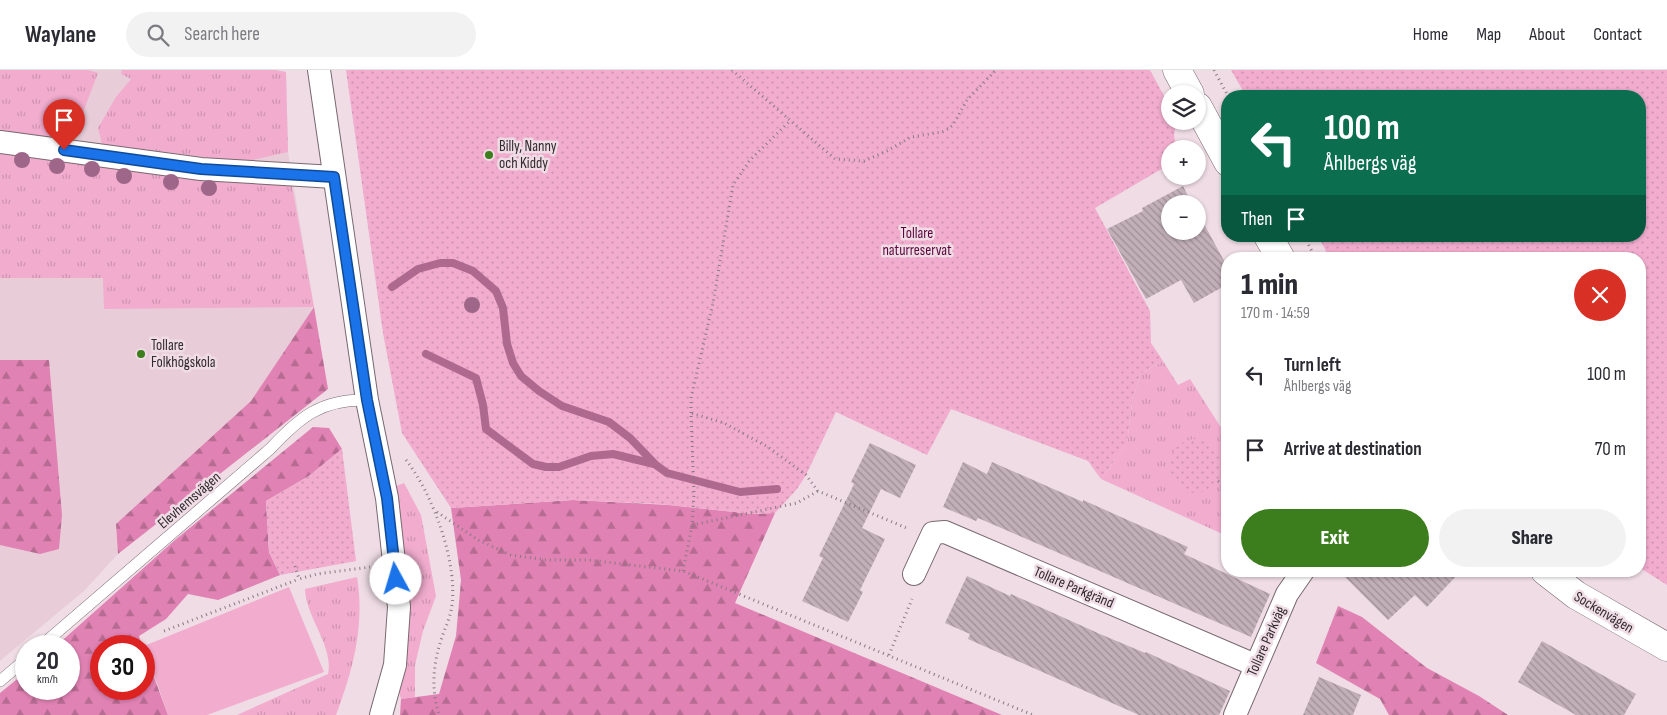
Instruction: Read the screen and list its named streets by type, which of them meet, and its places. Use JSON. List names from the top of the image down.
{
  "streets": {
    "street": ["Tollare Parkgränd", "Sockenvägen", "Tollare Parkväg"],
    "lane": ["Elevhemsvägen"]
  },
  "crossings": [
    ["Tollare Parkgränd", "Tollare Parkväg"]
  ],
  "parks": ["Tollare naturreservat"],
  "places": ["Billy, Nanny och Kiddy", "Tollare Folkhögskola"],
  "page": {
    "header": "Waylane",
    "search": "Search here",
    "nav": [
      "Home",
      "Map",
      "About",
      "Contact"
    ],
    "map_buttons": ["+", "−"],
    "turn": ["100 m", "Åhlbergs väg"],
    "then": "Then",
    "heading": ["1 min", "170 m · 14:59"],
    "list": [
      {
        "name": "Turn left",
        "note": "Åhlbergs väg",
        "value": "100 m"
      },
      {
        "name": "Arrive at destination",
        "value": "70 m"
      }
    ],
    "buttons": ["Exit", "Share"],
    "speed": "20 km/h",
    "limit": "30"
  }
}
